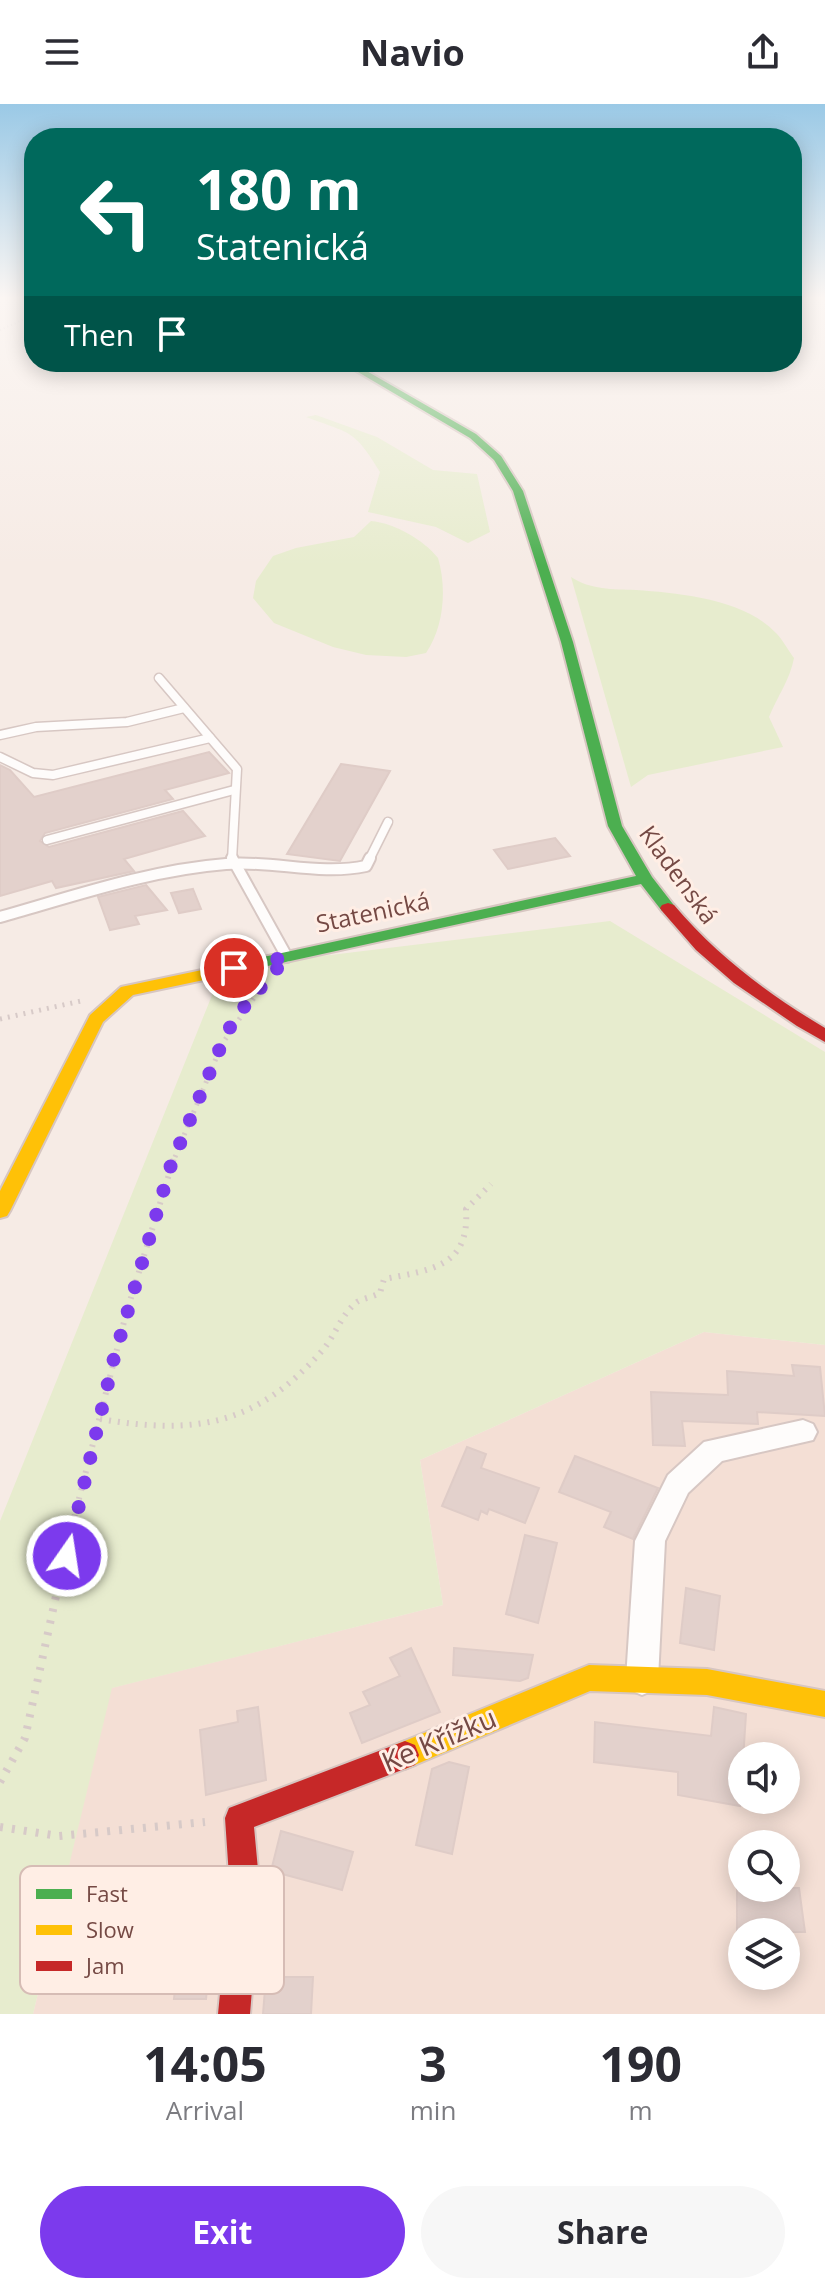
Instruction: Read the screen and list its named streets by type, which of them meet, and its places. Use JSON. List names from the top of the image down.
{
  "streets": {
    "street": ["Kladenská", "Statenická", "Ke Křížku"]
  },
  "crossings": [
    ["Kladenská", "Statenická"]
  ],
  "legend": ["Fast", "Slow", "Jam"],
  "page": {
    "header": "Navio",
    "turn": ["180 m", "Statenická"],
    "then": "Then",
    "eta": [
      "14:05",
      "Arrival",
      "3",
      "min",
      "190",
      "m"
    ],
    "buttons": ["Exit", "Share"]
  }
}
